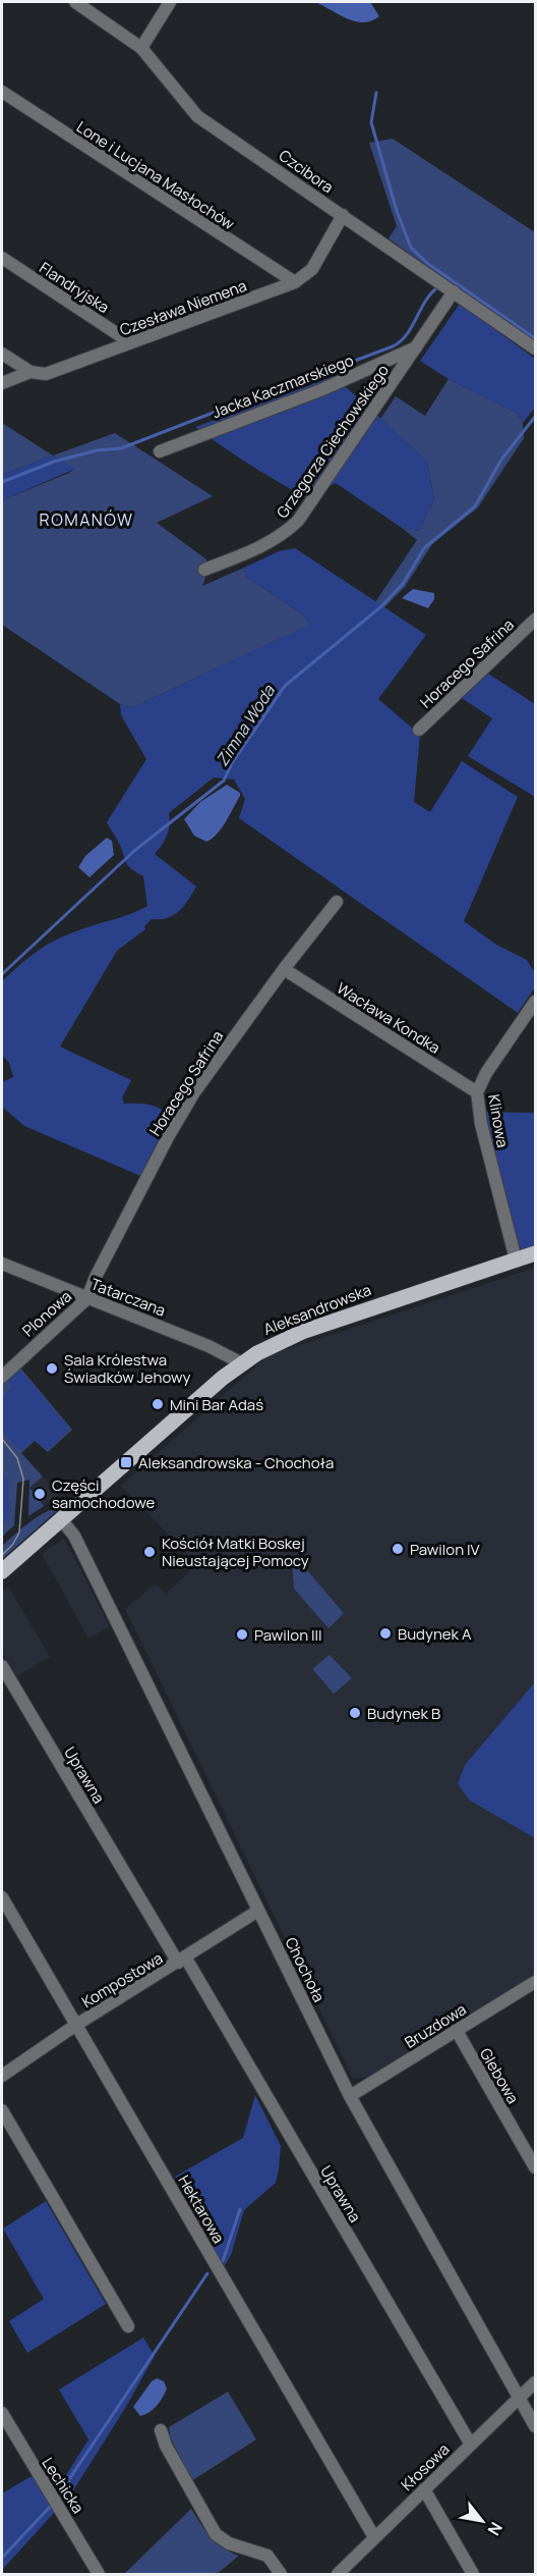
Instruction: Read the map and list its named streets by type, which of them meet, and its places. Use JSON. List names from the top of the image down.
{
  "streets": {
    "main road": ["Aleksandrowska"],
    "street": [
      "Czcibora",
      "Lone i Lucjana Masłochów",
      "Flandryjska",
      "Czesława Niemena",
      "Jacka Kaczmarskiego",
      "Grzegorza Ciechowskiego",
      "Horacego Safrina",
      "Wacława Kondka",
      "Klinowa",
      "Tatarczana",
      "Plonowa",
      "Uprawna",
      "Chochoła",
      "Kompostowa",
      "Bruzdowa",
      "Glebowa",
      "Hektarowa",
      "Kłosowa",
      "Lechicka"
    ]
  },
  "crossings": [
    ["Czcibora", "Czesława Niemena"],
    ["Czcibora", "Grzegorza Ciechowskiego"],
    ["Lone i Lucjana Masłochów", "Czesława Niemena"],
    ["Flandryjska", "Czesława Niemena"],
    ["Jacka Kaczmarskiego", "Grzegorza Ciechowskiego"],
    ["Horacego Safrina", "Wacława Kondka"],
    ["Horacego Safrina", "Tatarczana"],
    ["Horacego Safrina", "Plonowa"],
    ["Wacława Kondka", "Klinowa"],
    ["Klinowa", "Aleksandrowska"],
    ["Tatarczana", "Aleksandrowska"],
    ["Tatarczana", "Plonowa"],
    ["Aleksandrowska", "Chochoła"],
    ["Uprawna", "Kompostowa"],
    ["Uprawna", "Kłosowa"],
    ["Chochoła", "Kompostowa"],
    ["Chochoła", "Bruzdowa"],
    ["Chochoła", "Kłosowa"],
    ["Kompostowa", "Hektarowa"],
    ["Bruzdowa", "Glebowa"],
    ["Hektarowa", "Kłosowa"]
  ],
  "districts": ["ROMANÓW"],
  "water": ["Zimna Woda"],
  "places": {
    "other": [
      "Sala Królestwa Świadków Jehowy",
      "Mini Bar Adaś",
      "Części samochodowe",
      "Pawilon IV",
      "Kościół Matki Boskej Nieustającej Pomocy",
      "Budynek A",
      "Pawilon III",
      "Budynek B"
    ],
    "transit": ["Aleksandrowska - Chochoła"]
  },
  "north": "bottom right"
}
